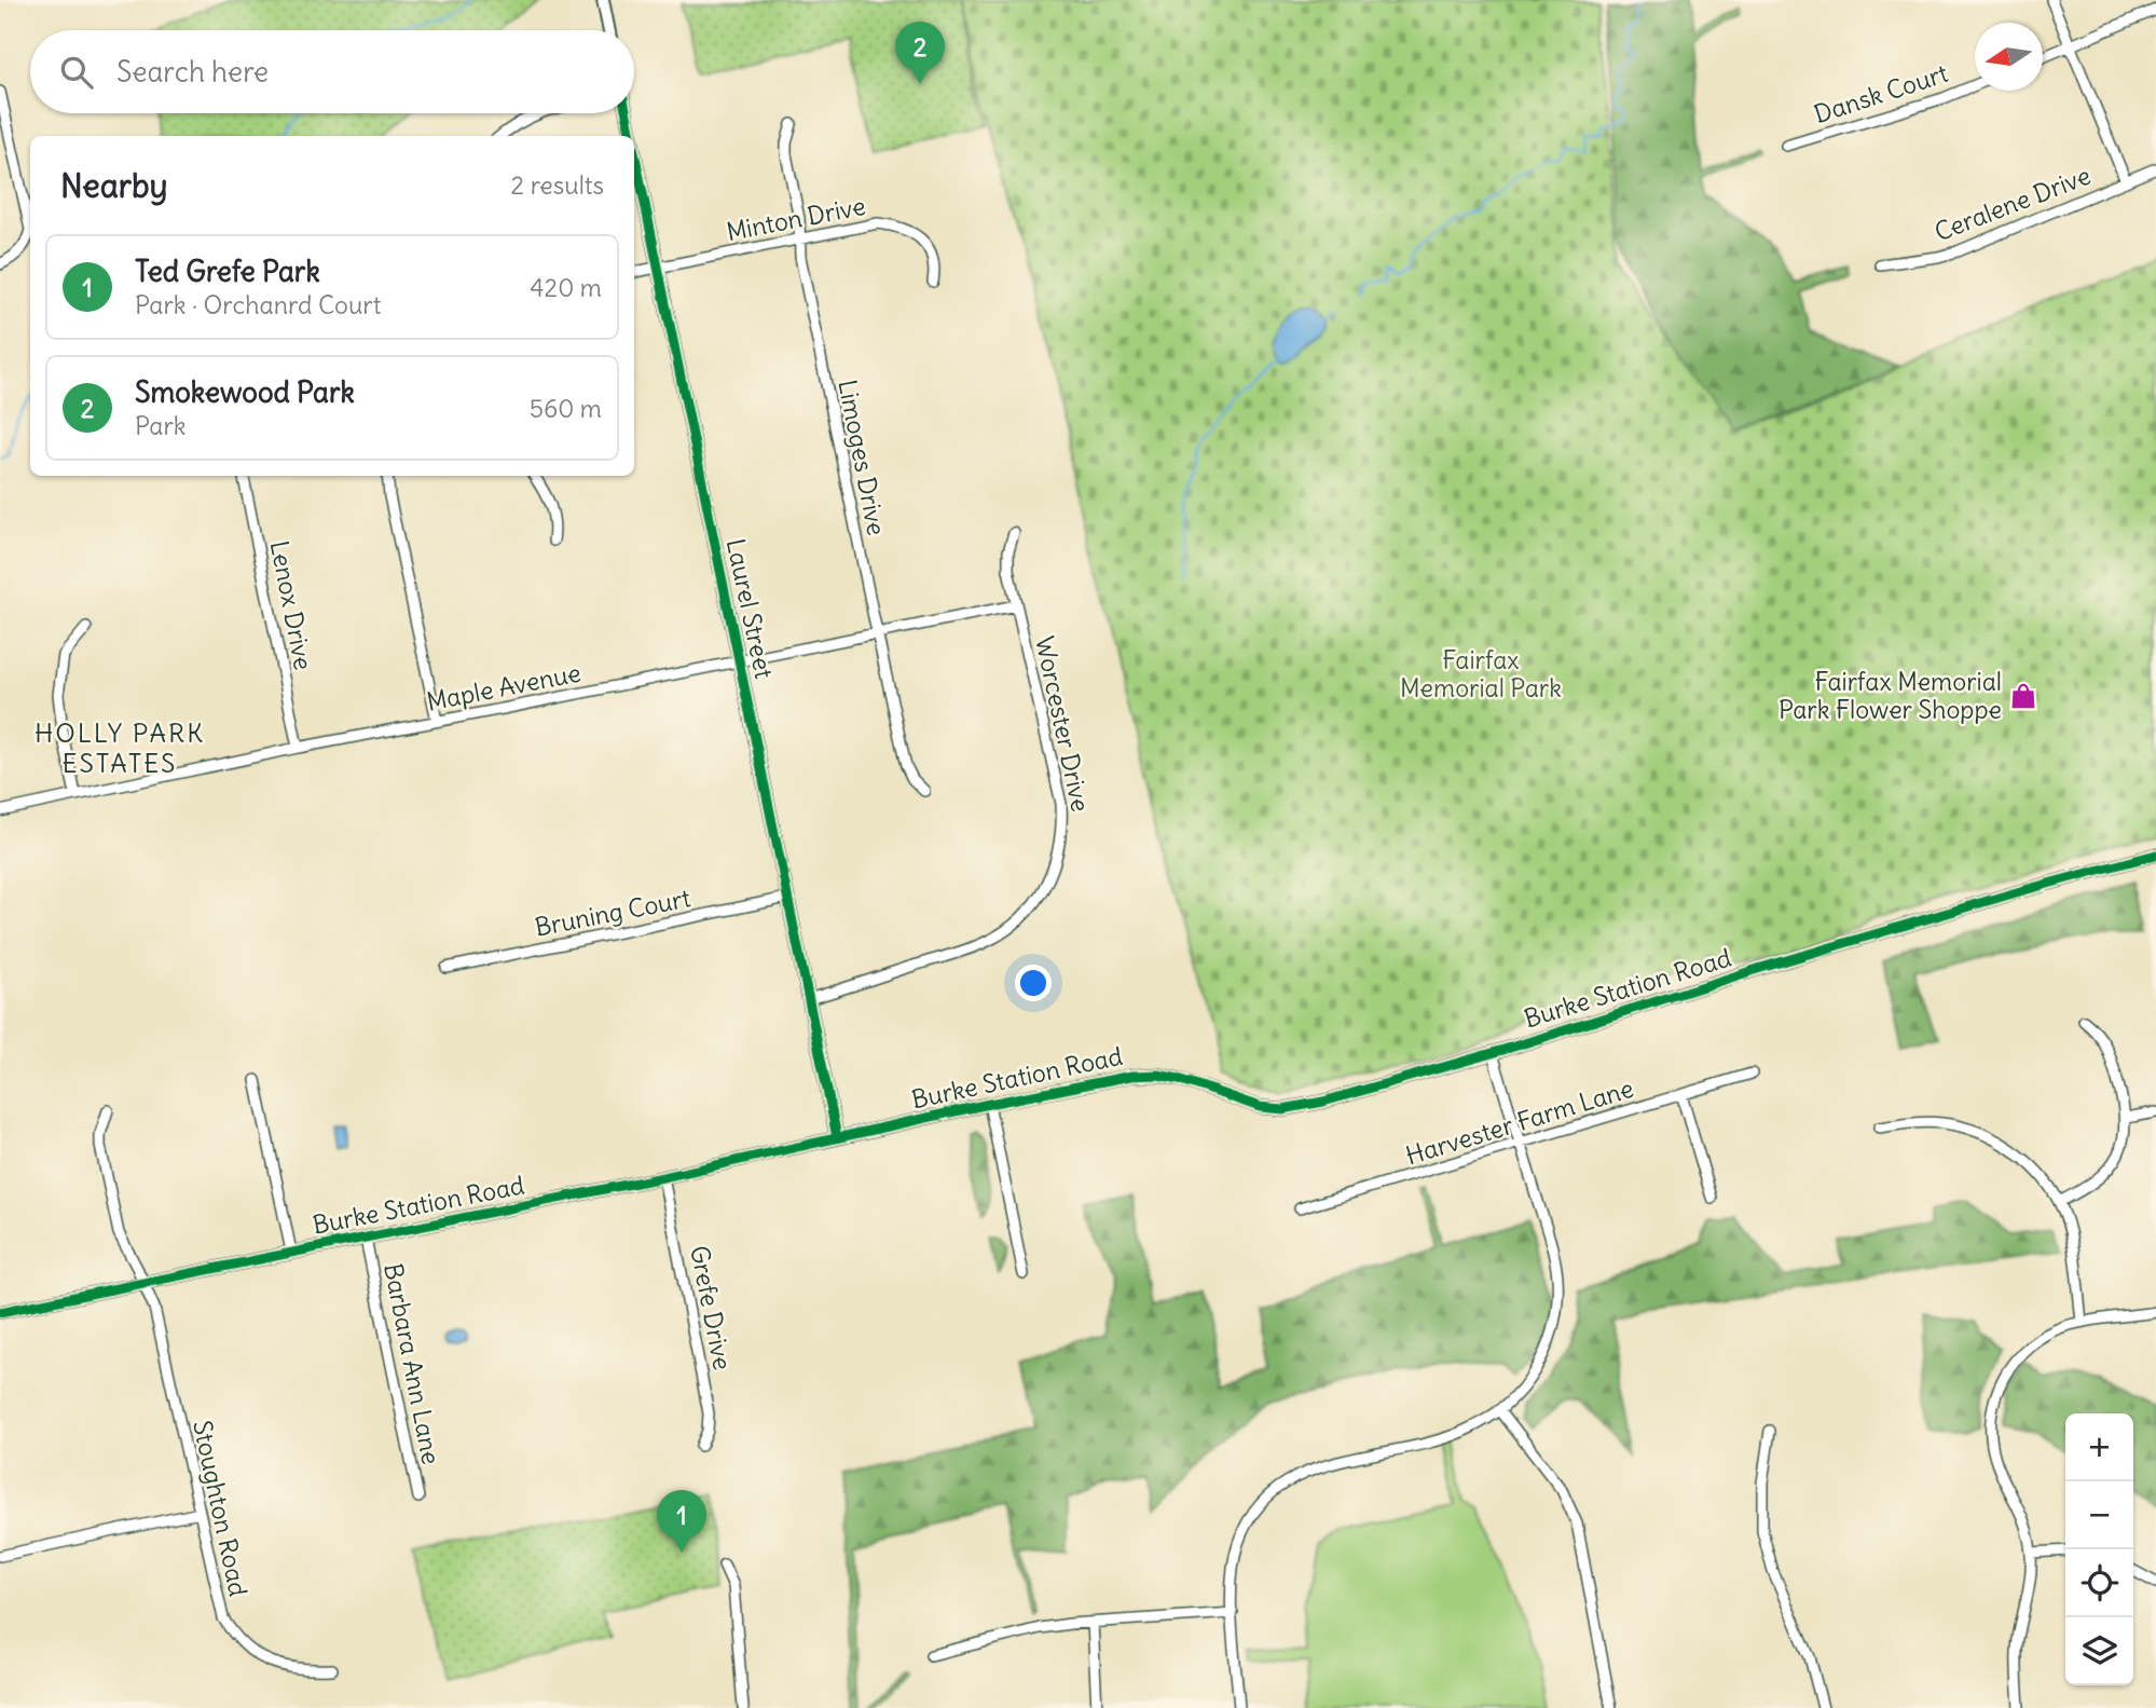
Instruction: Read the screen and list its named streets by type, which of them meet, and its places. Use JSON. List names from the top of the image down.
{
  "streets": {
    "street": [
      "Dansk Court",
      "Ceralene Drive",
      "Minton Drive",
      "Limoges Drive",
      "Lenox Drive",
      "Laurel Street",
      "Maple Avenue",
      "Worcester Drive",
      "Bruning Court",
      "Burke Station Road",
      "Harvester Farm Lane",
      "Grefe Drive",
      "Barbara Ann Lane",
      "Stoughton Road"
    ]
  },
  "crossings": [
    ["Minton Drive", "Limoges Drive"],
    ["Minton Drive", "Laurel Street"],
    ["Limoges Drive", "Maple Avenue"],
    ["Lenox Drive", "Maple Avenue"],
    ["Laurel Street", "Maple Avenue"],
    ["Laurel Street", "Worcester Drive"],
    ["Laurel Street", "Bruning Court"],
    ["Laurel Street", "Burke Station Road"],
    ["Maple Avenue", "Worcester Drive"],
    ["Burke Station Road", "Grefe Drive"],
    ["Burke Station Road", "Barbara Ann Lane"],
    ["Burke Station Road", "Stoughton Road"]
  ],
  "districts": ["HOLLY PARK ESTATES"],
  "parks": ["Fairfax Memorial Park"],
  "places": {
    "shop": ["Fairfax Memorial Park Flower Shoppe"]
  },
  "north": "left",
  "page": {
    "pins": ["2", "1"],
    "search": "Search here",
    "heading": ["Nearby", "2 results"],
    "list": [
      {
        "mark": "1",
        "name": "Ted Grefe Park",
        "note": "Park · Orchanrd Court",
        "value": "420 m"
      },
      {
        "mark": "2",
        "name": "Smokewood Park",
        "note": "Park",
        "value": "560 m"
      }
    ],
    "map_buttons": ["+", "−"]
  }
}
